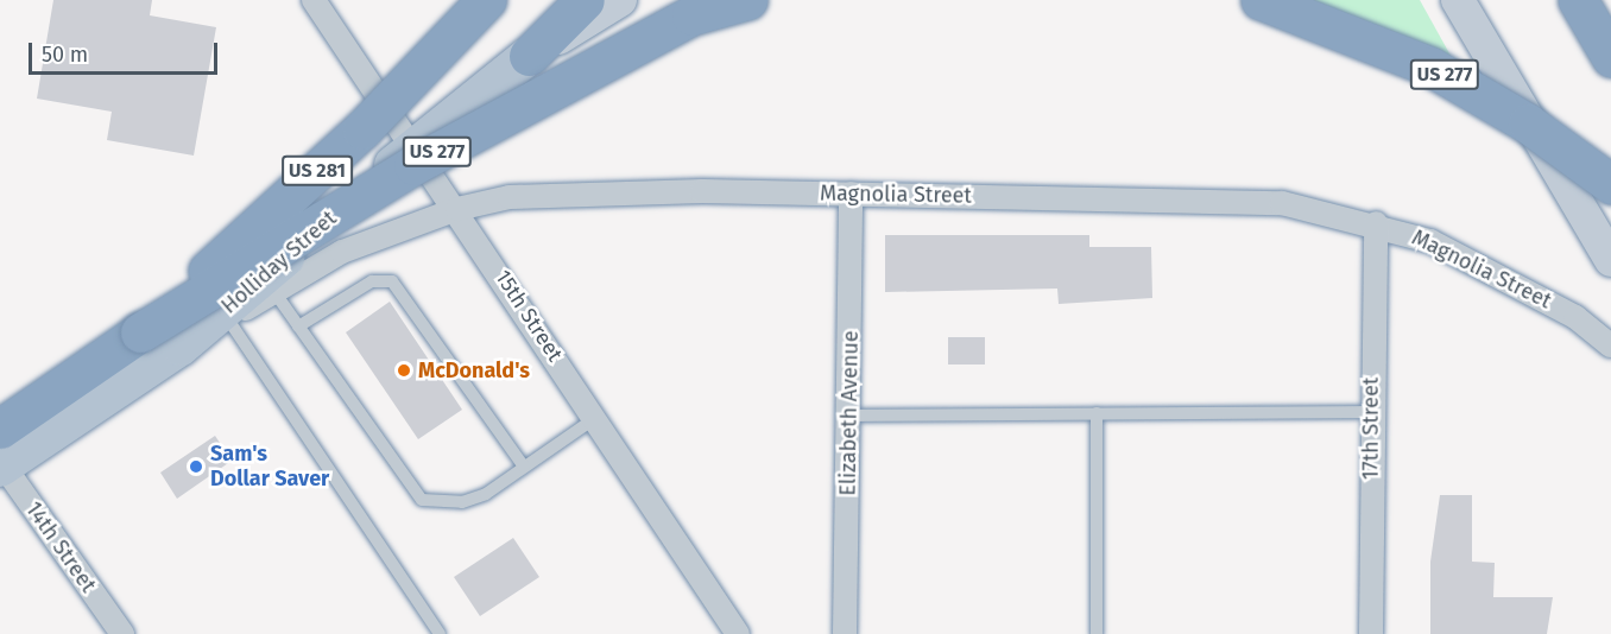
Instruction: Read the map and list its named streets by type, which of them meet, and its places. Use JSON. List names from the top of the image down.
{
  "streets": {
    "highway": ["US 277", "US 281"],
    "main road": ["Holliday Street"],
    "street": [
      "Magnolia Street",
      "15th Street",
      "Elizabeth Avenue",
      "17th Street",
      "14th Street"
    ]
  },
  "crossings": [
    ["US 277", "US 281"],
    ["US 277", "Holliday Street"],
    ["US 277", "14th Street"],
    ["Magnolia Street", "Holliday Street"],
    ["Magnolia Street", "15th Street"],
    ["Magnolia Street", "Elizabeth Avenue"],
    ["Magnolia Street", "17th Street"],
    ["Holliday Street", "15th Street"],
    ["Holliday Street", "14th Street"]
  ],
  "places": ["McDonald's", "Sam's Dollar Saver"],
  "scale_bar": "50 m"
}
